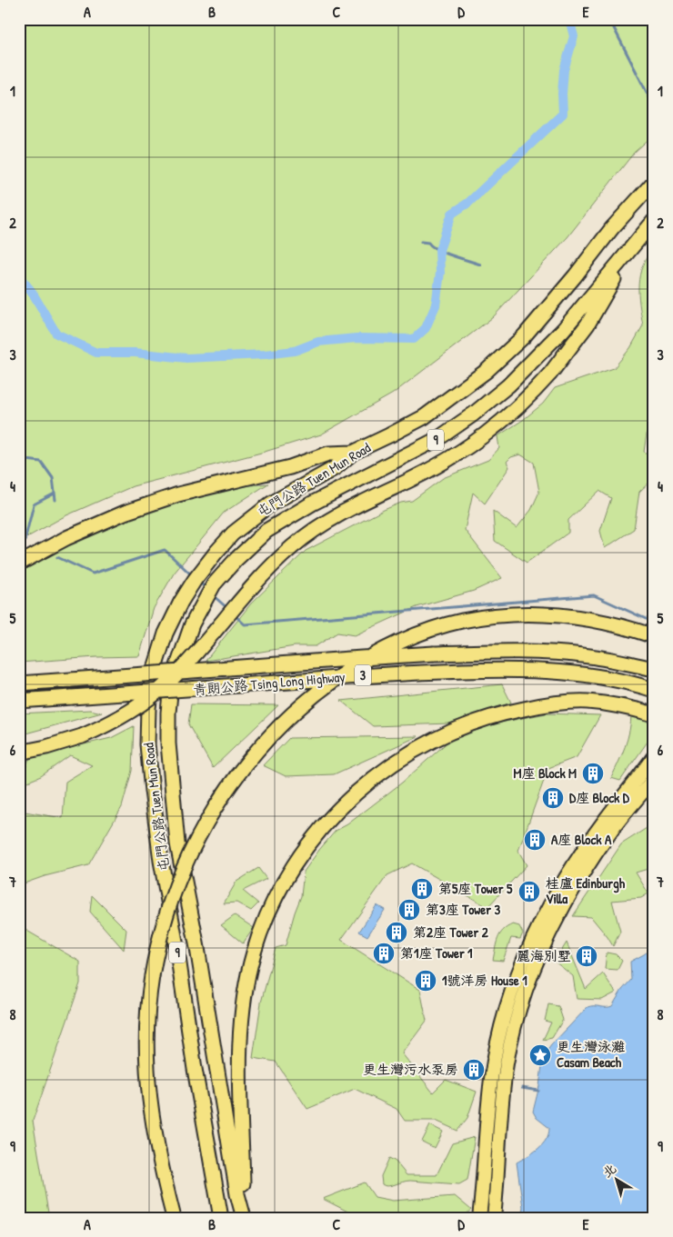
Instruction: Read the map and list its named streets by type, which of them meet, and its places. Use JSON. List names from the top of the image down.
{
  "streets": {
    "highway": [
      "9",
      "屯門公路 Tuen Mun Road",
      "3",
      "青朗公路 Tsing Long Highway"
    ]
  },
  "places": {
    "building": [
      "M座 Block M",
      "D座 Block D",
      "A座 Block A",
      "第5座 Tower 5",
      "桂盧 Edinburgh Villa",
      "第3座 Tower 3",
      "第2座 Tower 2",
      "第1座 Tower 1",
      "麗海別墅",
      "1號洋房 House 1",
      "更生灣污水泵房"
    ],
    "place": ["更生灣泳灘 Casam Beach"]
  },
  "north": "top left",
  "grid": {
    "columns": [
      "A",
      "B",
      "C",
      "D",
      "E"
    ],
    "rows": [
      "1",
      "2",
      "3",
      "4",
      "5",
      "6",
      "7",
      "8",
      "9"
    ]
  }
}
